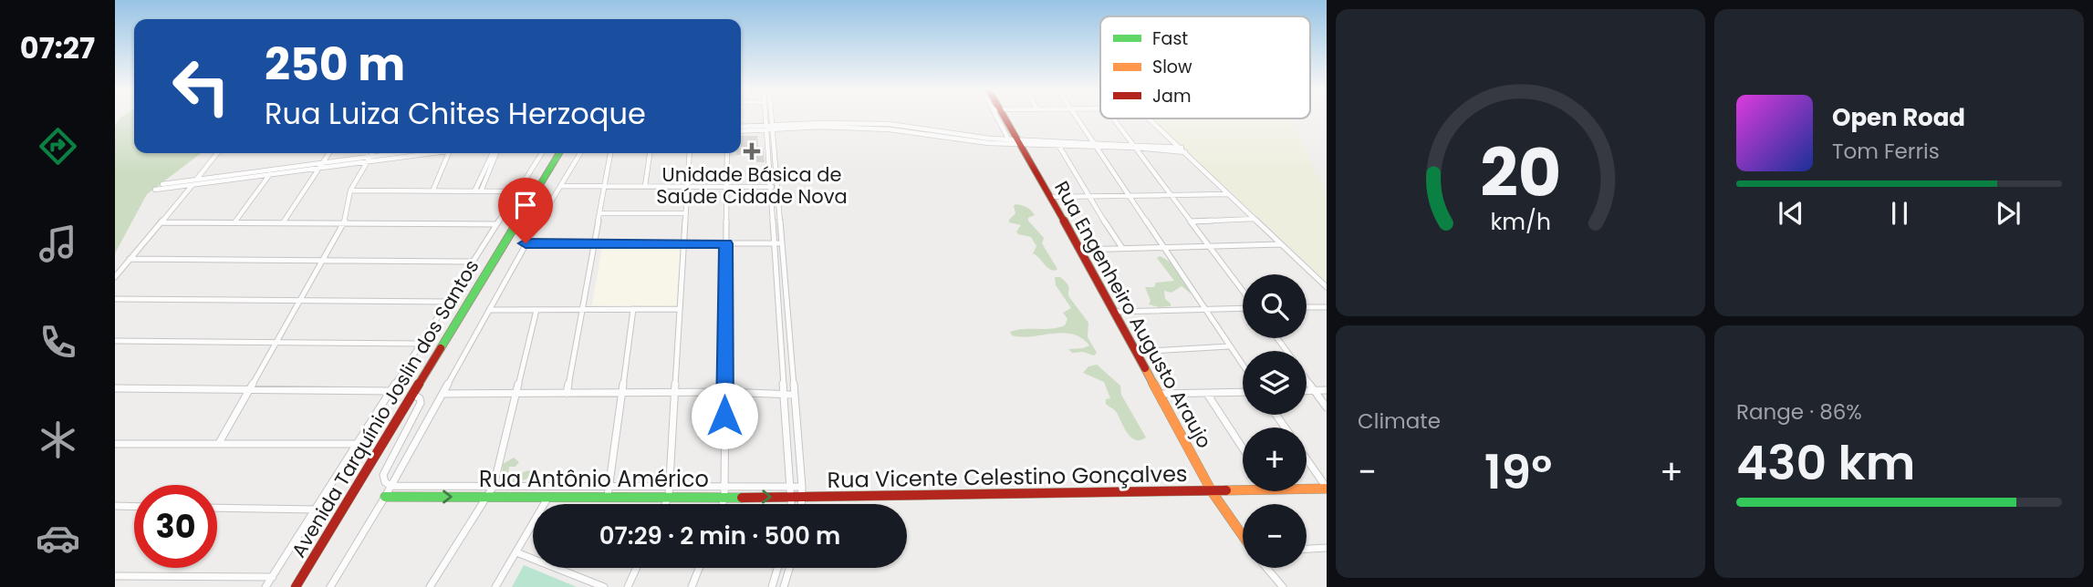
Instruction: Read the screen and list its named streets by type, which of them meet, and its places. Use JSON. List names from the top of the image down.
{
  "streets": {
    "street": [
      "Rua Engenheiro Augusto Araujo",
      "Avenida Tarquínio Joslin dos Santos",
      "Rua Vicente Celestino Gonçalves",
      "Rua Antônio Américo"
    ]
  },
  "crossings": [
    ["Rua Engenheiro Augusto Araujo", "Rua Vicente Celestino Gonçalves"],
    ["Rua Vicente Celestino Gonçalves", "Rua Antônio Américo"]
  ],
  "places": {
    "health": ["Unidade Básica de Saúde Cidade Nova"]
  },
  "legend": ["Fast", "Slow", "Jam"],
  "page": {
    "tabs": "07:27",
    "turn": ["250 m", "Rua Luiza Chites Herzoque"],
    "song": ["Open Road", "Tom Ferris"],
    "map_buttons": ["+", "−"],
    "tile": [
      "Climate",
      ["Range · 86%", "430 km"]
    ],
    "heat": ["−", "19°", "+"],
    "limit": "30",
    "trip": "07:29 · 2 min · 500 m",
    "gauge": ["20", "km/h"]
  }
}
